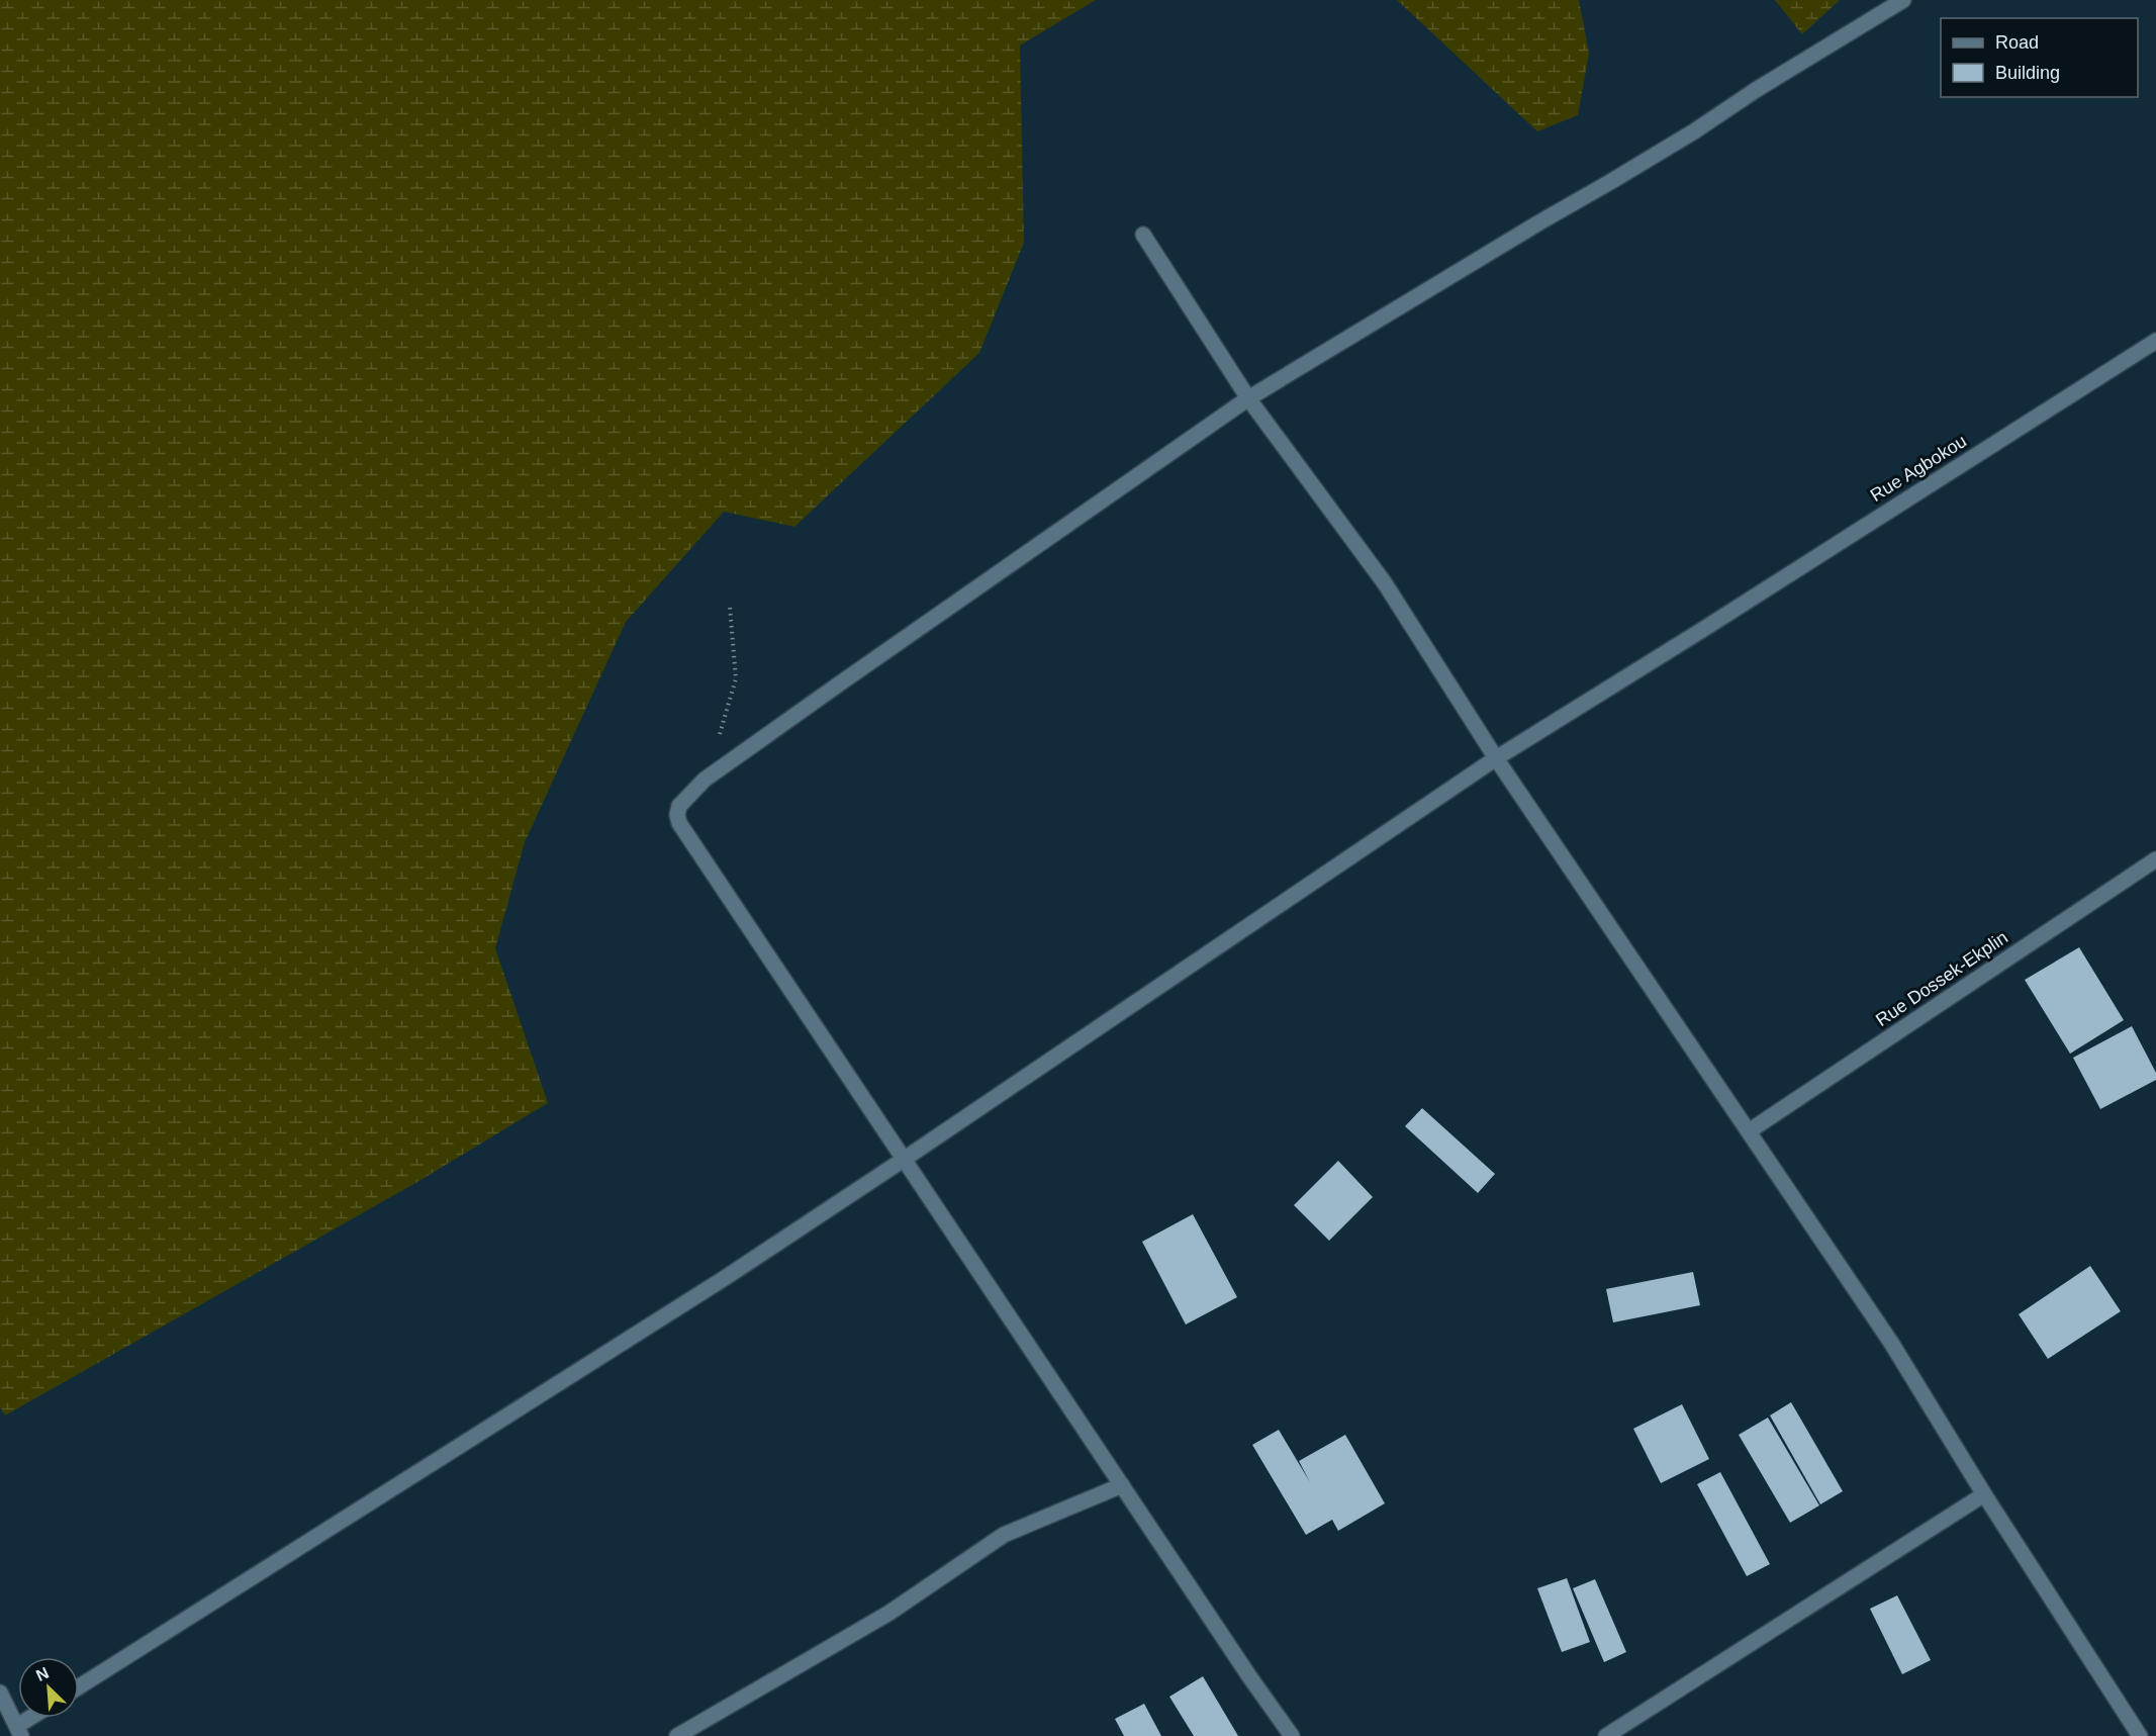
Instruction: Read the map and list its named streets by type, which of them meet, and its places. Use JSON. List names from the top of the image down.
{
  "streets": {
    "street": ["Rue Agbokou", "Rue Dossek-Ekplin"]
  },
  "legend": ["Road", "Building"],
  "north": "top left"
}
